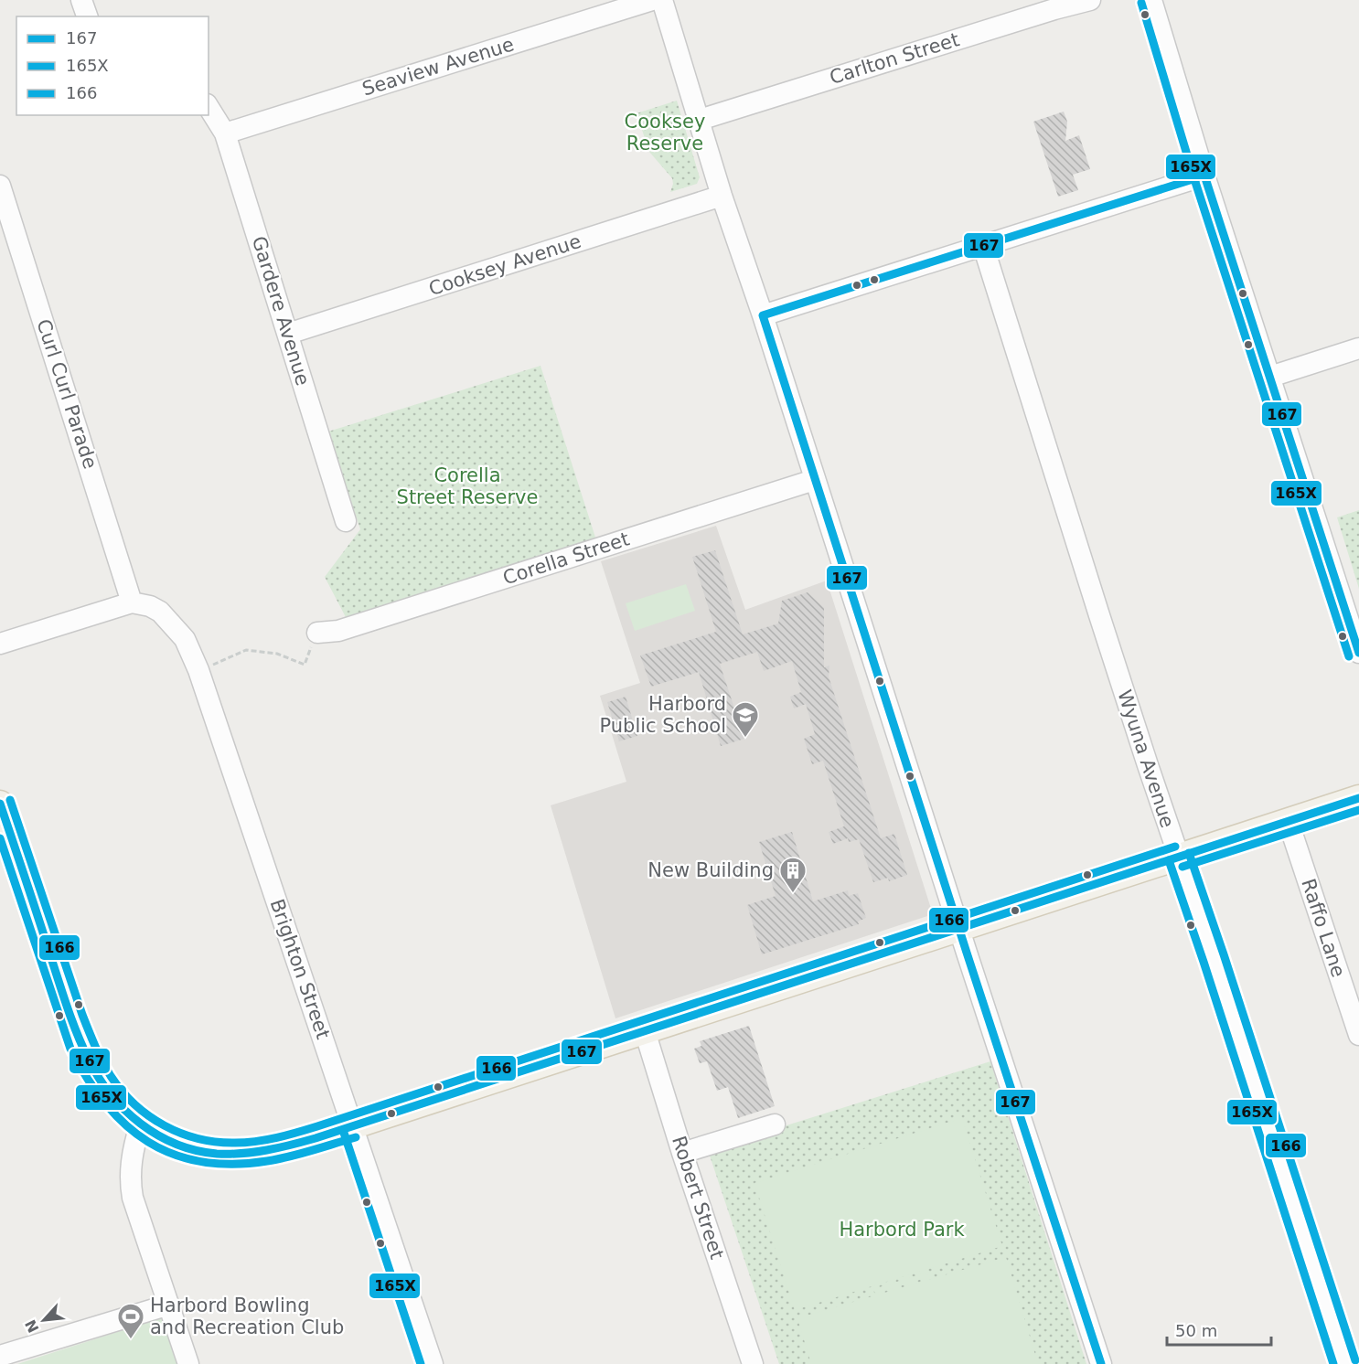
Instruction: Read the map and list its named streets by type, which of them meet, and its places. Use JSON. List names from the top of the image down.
{
  "streets": {
    "street": [
      "Carlton Street",
      "Seaview Avenue",
      "Cooksey Avenue",
      "Gardere Avenue",
      "Curl Curl Parade",
      "Corella Street",
      "Wyuna Avenue",
      "Raffo Lane",
      "Brighton Street",
      "Robert Street"
    ]
  },
  "crossings": [
    ["Seaview Avenue", "Gardere Avenue"],
    ["Cooksey Avenue", "Gardere Avenue"],
    ["Curl Curl Parade", "Brighton Street"]
  ],
  "parks": ["Cooksey Reserve", "Corella Street Reserve", "Harbord Park"],
  "places": {
    "school or university": ["Harbord Public School"],
    "building": ["New Building"],
    "sports": ["Harbord Bowling and Recreation Club"]
  },
  "lines": ["transit line 165X", "transit line 167", "transit line 166"],
  "legend": ["167", "165X", "166"],
  "scale_bar": "50 m",
  "north": "bottom left"
}
